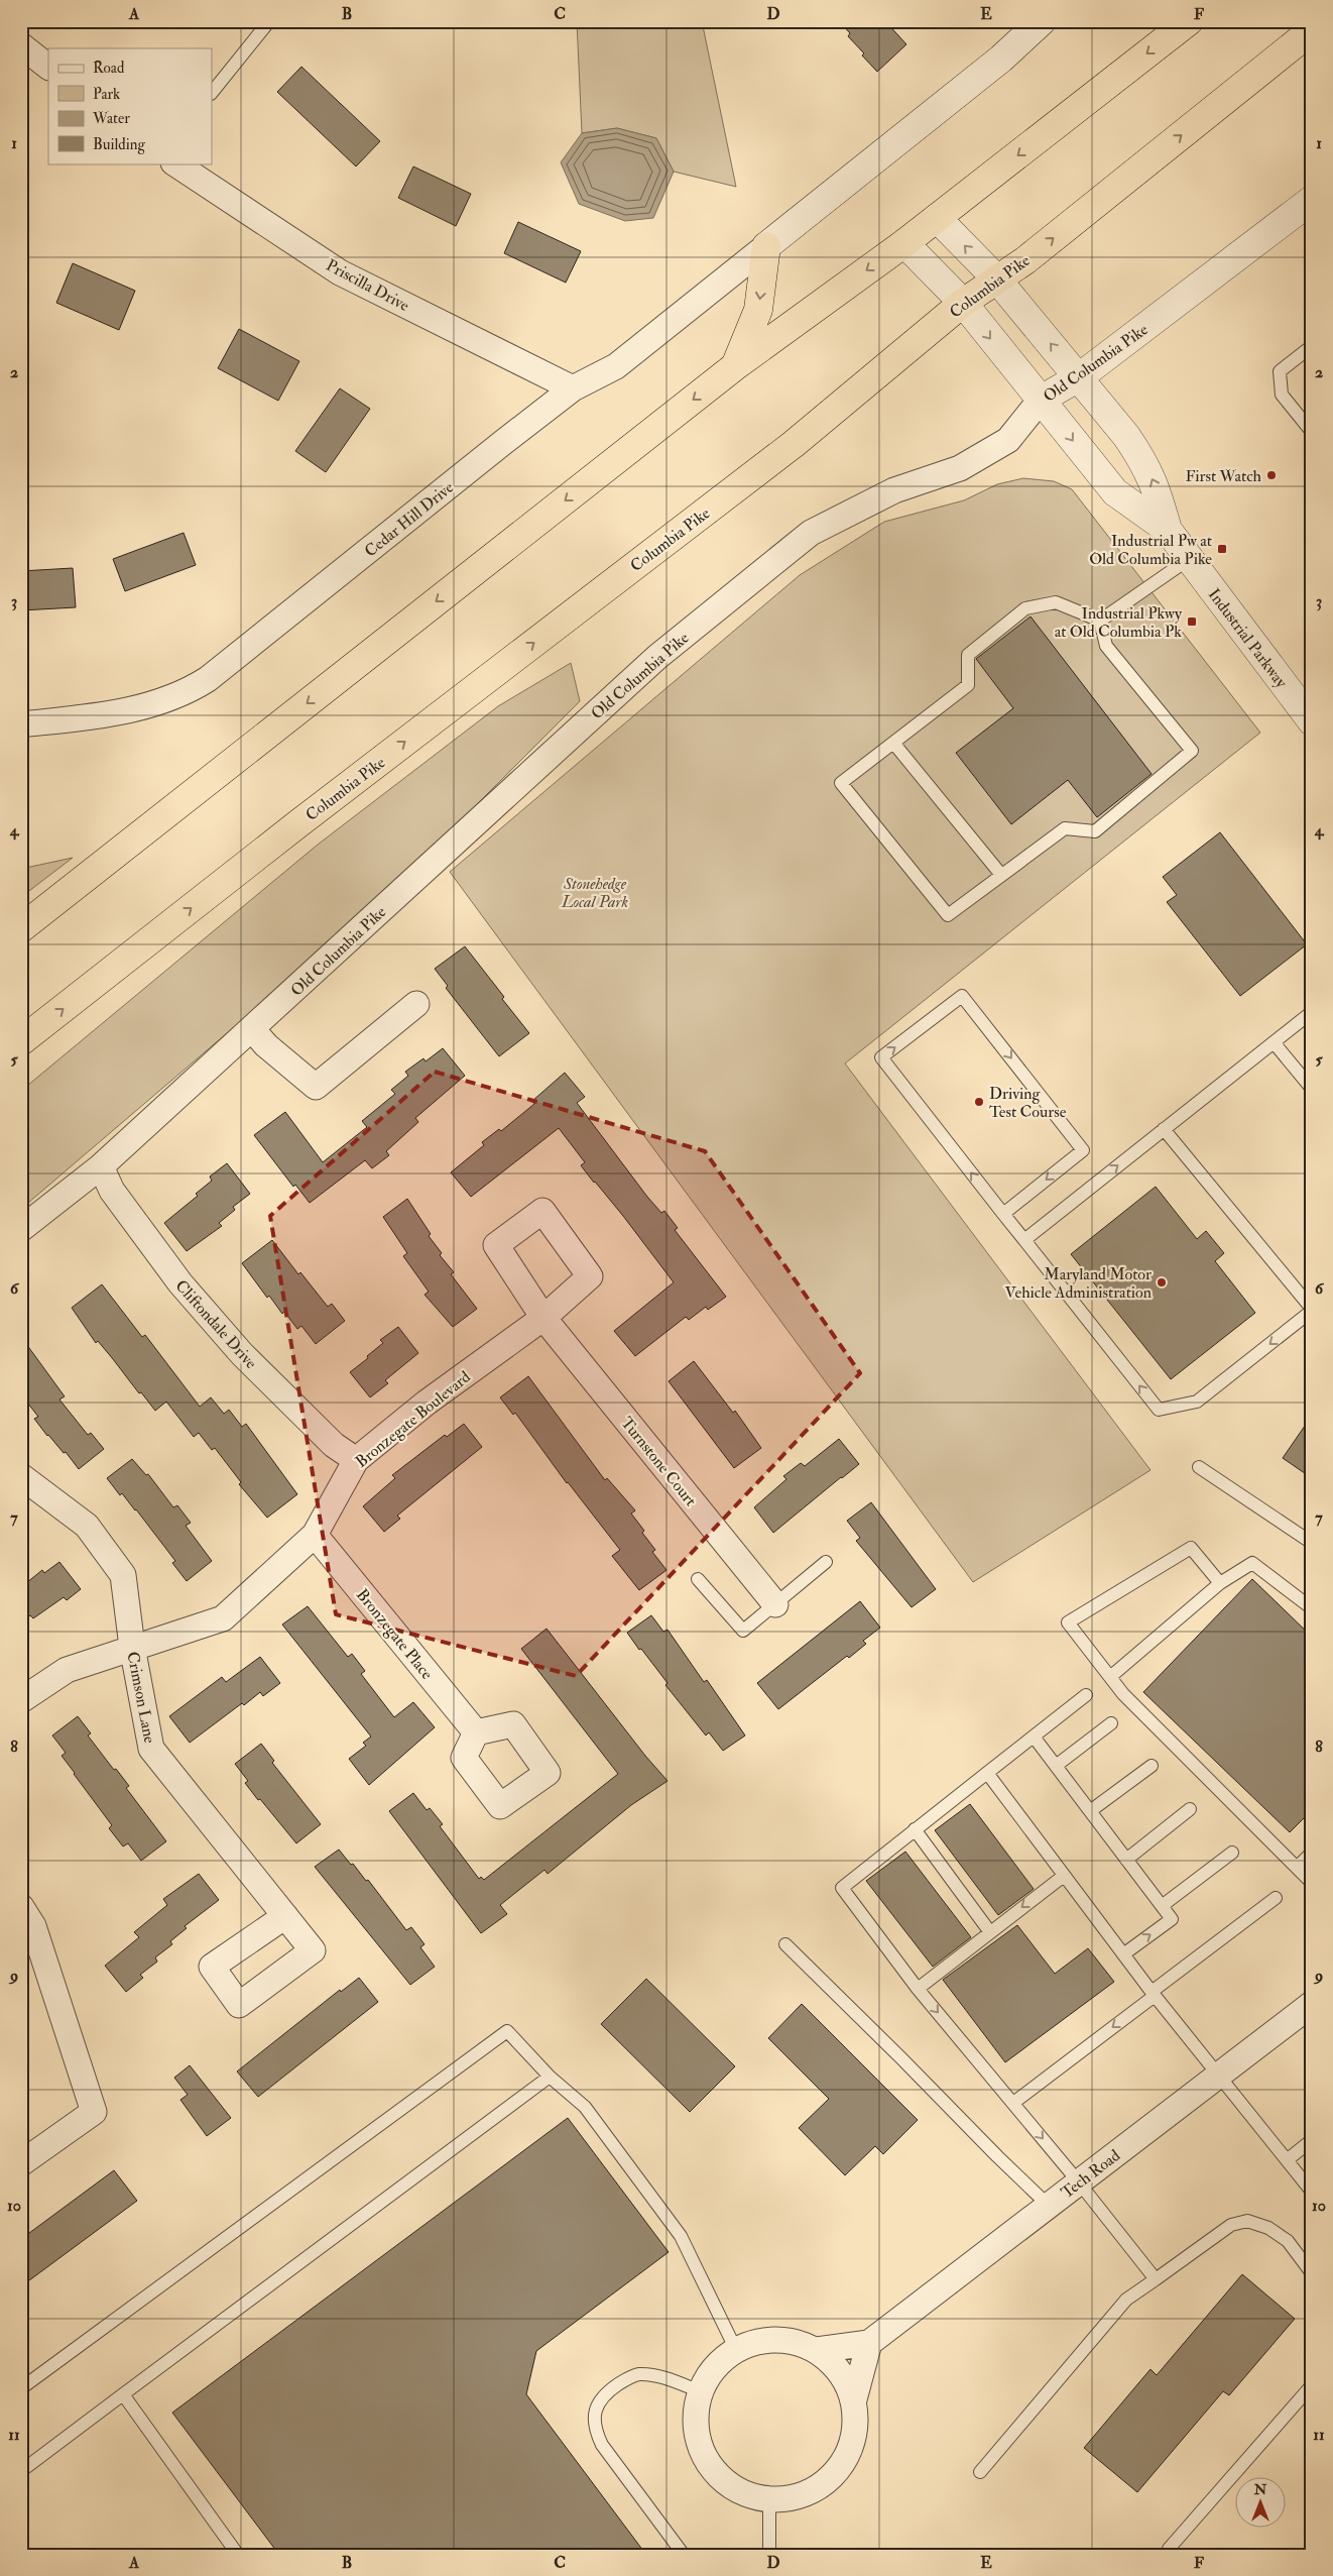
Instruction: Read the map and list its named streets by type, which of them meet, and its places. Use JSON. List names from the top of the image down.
{
  "streets": {
    "highway": ["Columbia Pike"],
    "street": [
      "Priscilla Drive",
      "Old Columbia Pike",
      "Cedar Hill Drive",
      "Industrial Parkway",
      "Cliftondale Drive",
      "Bronzegate Boulevard",
      "Turnstone Court",
      "Bronzegate Place",
      "Crimson Lane",
      "Tech Road"
    ]
  },
  "crossings": [
    ["Priscilla Drive", "Cedar Hill Drive"],
    ["Columbia Pike", "Industrial Parkway"],
    ["Old Columbia Pike", "Industrial Parkway"],
    ["Old Columbia Pike", "Cliftondale Drive"],
    ["Cliftondale Drive", "Bronzegate Boulevard"],
    ["Bronzegate Boulevard", "Turnstone Court"],
    ["Bronzegate Boulevard", "Bronzegate Place"],
    ["Bronzegate Boulevard", "Crimson Lane"]
  ],
  "parks": ["Stonehedge Local Park"],
  "places": {
    "other": ["First Watch", "Driving Test Course", "Maryland Motor Vehicle Administration"],
    "transit": ["Industrial Pw at Old Columbia Pike", "Industrial Pkwy at Old Columbia Pk"]
  },
  "legend": [
    "Road",
    "Park",
    "Water",
    "Building"
  ],
  "north": "top",
  "grid": {
    "columns": [
      "A",
      "B",
      "C",
      "D",
      "E",
      "F"
    ],
    "rows": [
      "1",
      "2",
      "3",
      "4",
      "5",
      "6",
      "7",
      "8",
      "9",
      "10",
      "11"
    ]
  }
}
